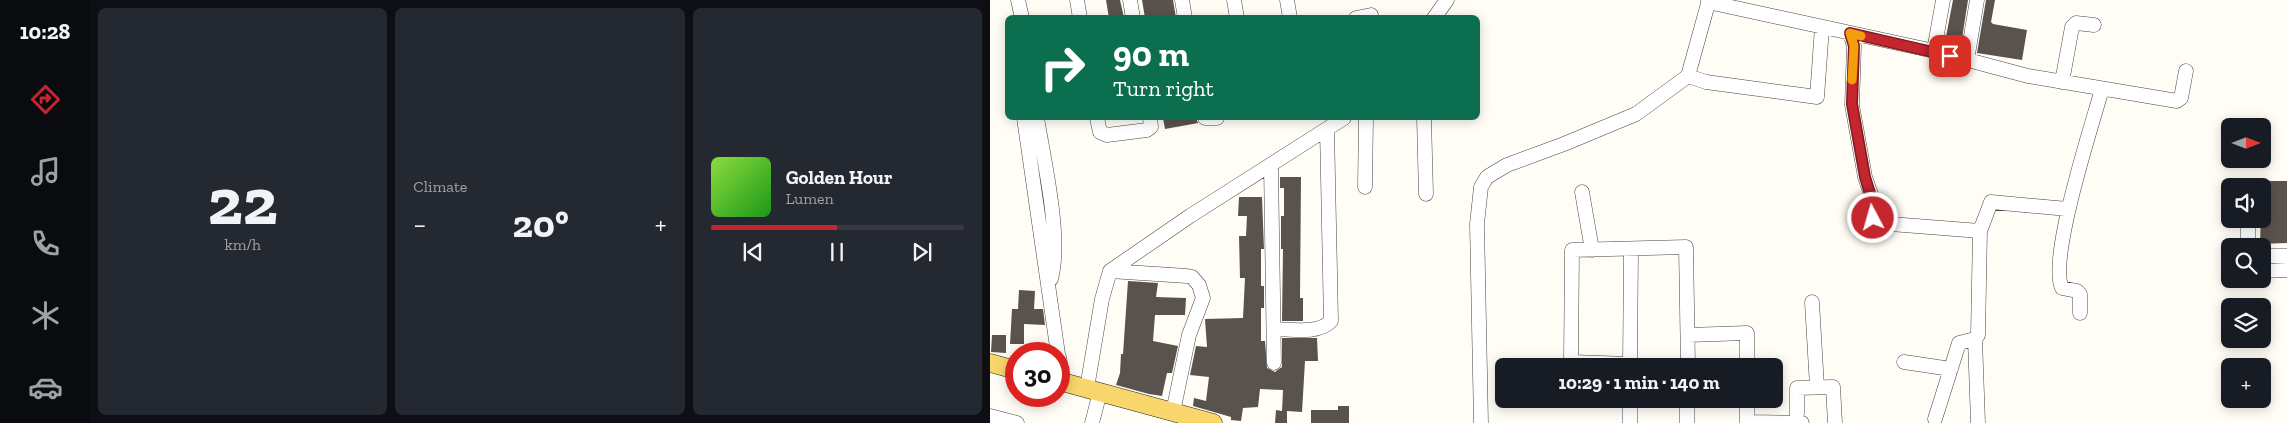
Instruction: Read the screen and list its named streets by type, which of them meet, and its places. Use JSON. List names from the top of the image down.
{
  "north": "right",
  "page": {
    "tabs": "10:28",
    "tile": [
      ["22", "km/h"],
      "Climate"
    ],
    "turn": ["90 m", "Turn right"],
    "map_buttons": "+",
    "song": ["Golden Hour", "Lumen"],
    "heat": ["−", "20°", "+"],
    "limit": "30",
    "trip": "10:29 · 1 min · 140 m"
  }
}
